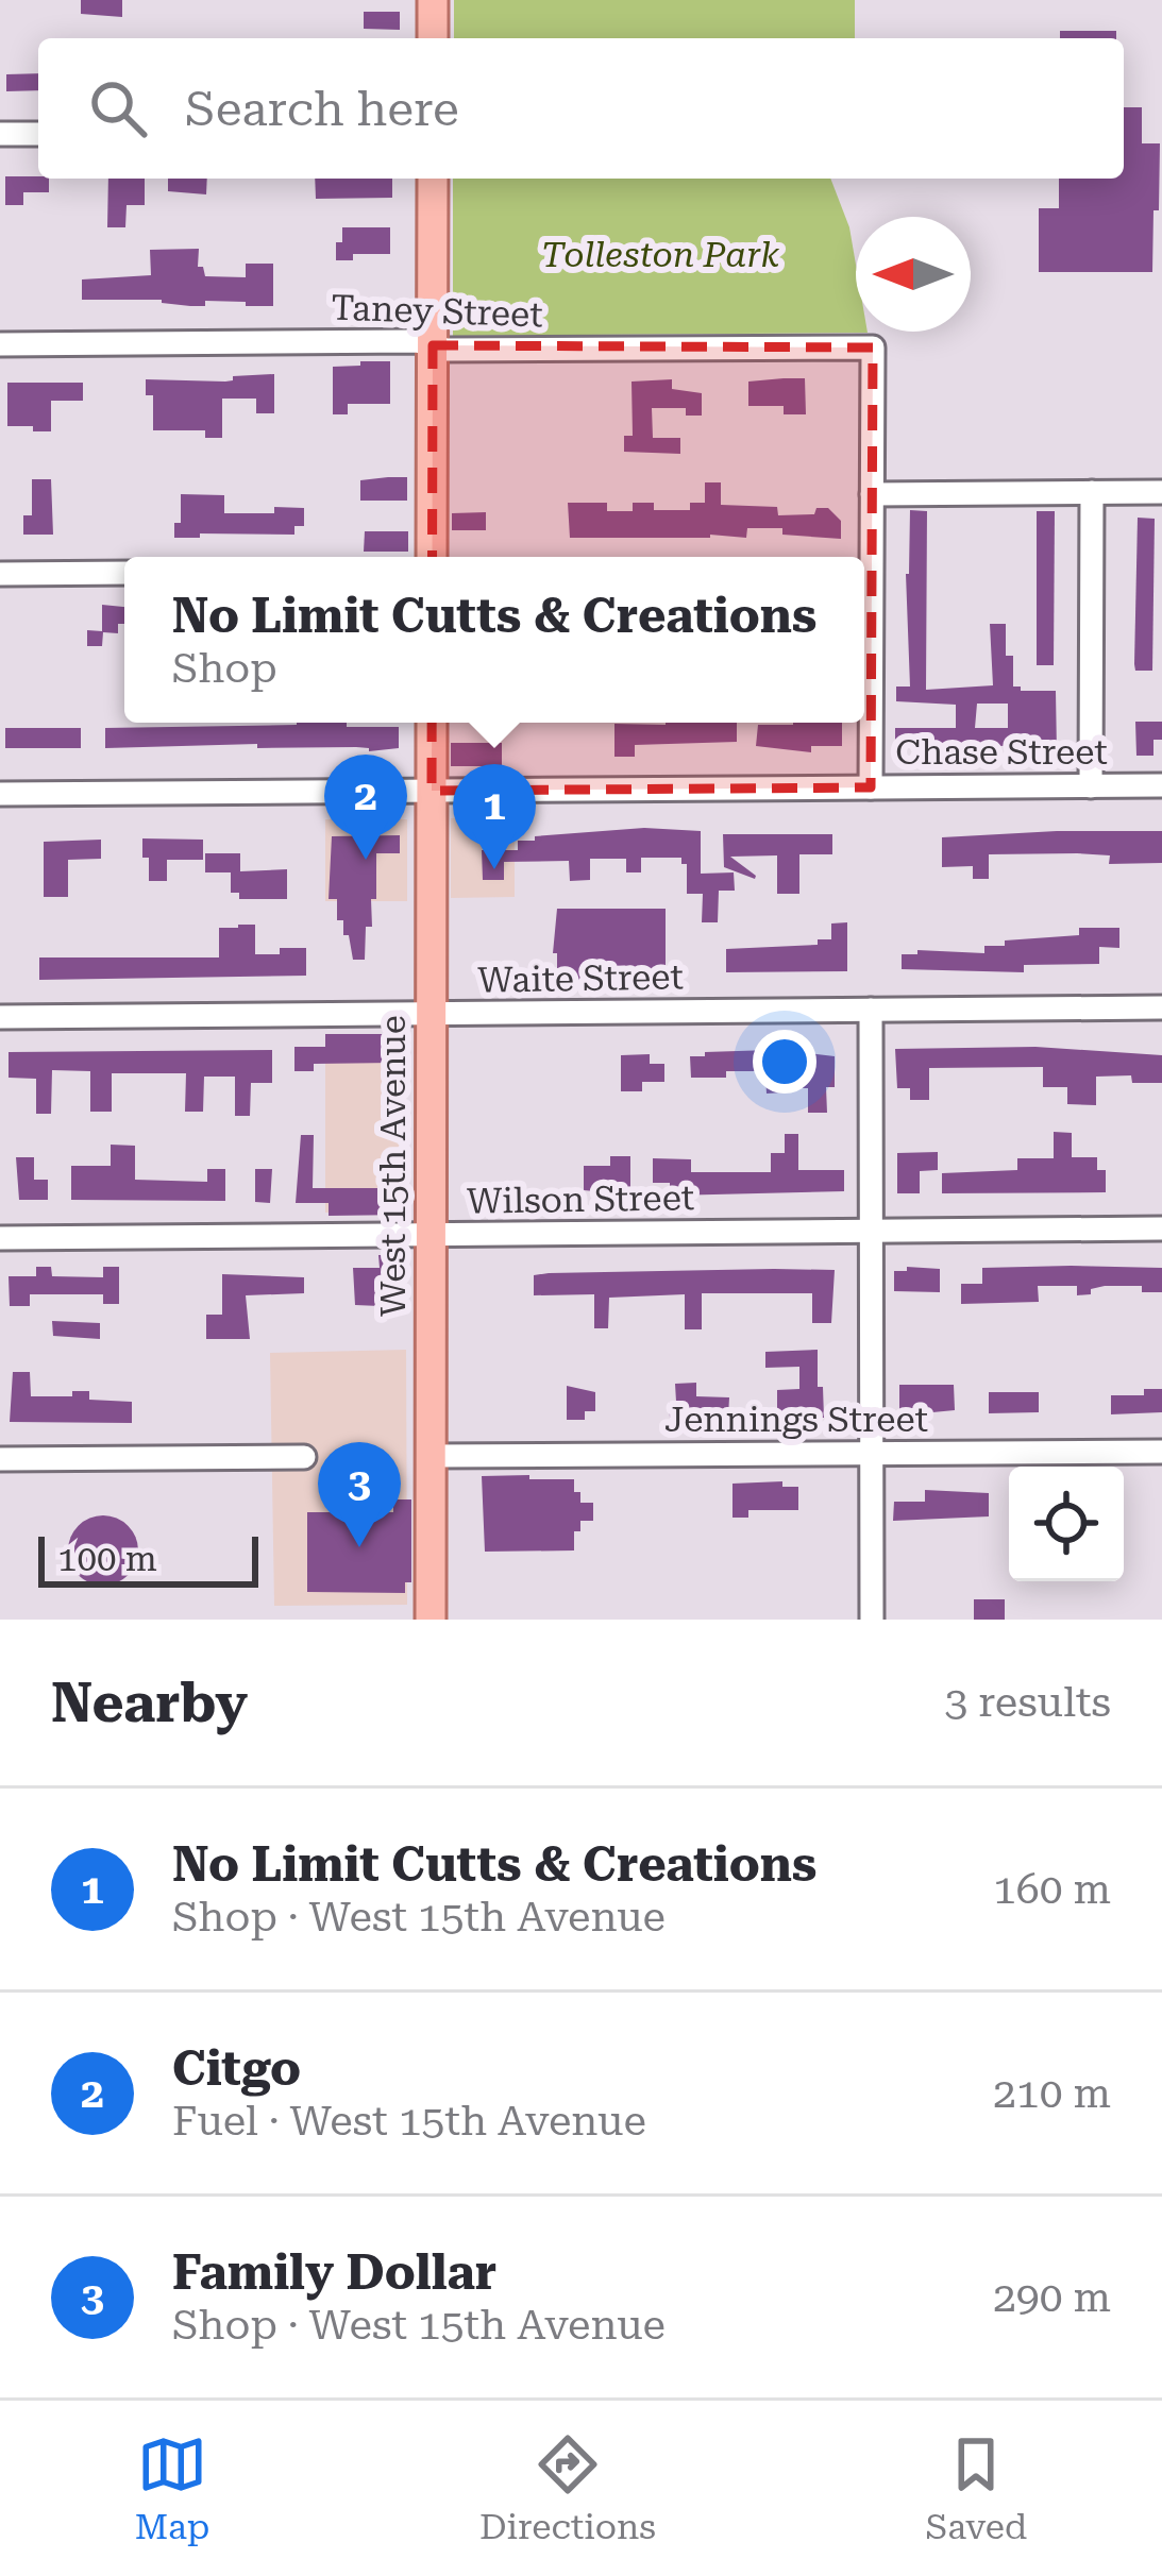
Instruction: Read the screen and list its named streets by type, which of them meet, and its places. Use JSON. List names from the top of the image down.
{
  "streets": {
    "main road": ["West 15th Avenue"],
    "street": [
      "Taney Street",
      "Chase Street",
      "Waite Street",
      "Wilson Street",
      "Jennings Street"
    ]
  },
  "crossings": [
    ["Chase Street", "West 15th Avenue"],
    ["Waite Street", "West 15th Avenue"],
    ["West 15th Avenue", "Wilson Street"],
    ["West 15th Avenue", "Jennings Street"]
  ],
  "parks": ["Tolleston Park"],
  "scale_bar": "100 m",
  "north": "left",
  "page": {
    "search": "Search here",
    "popup": ["No Limit Cutts & Creations", "Shop"],
    "pins": ["2", "1", "3"],
    "scale": "100 m",
    "heading": ["Nearby", "3 results"],
    "list": [
      {
        "mark": "1",
        "name": "No Limit Cutts & Creations",
        "note": "Shop · West 15th Avenue",
        "value": "160 m"
      },
      {
        "mark": "2",
        "name": "Citgo",
        "note": "Fuel · West 15th Avenue",
        "value": "210 m"
      },
      {
        "mark": "3",
        "name": "Family Dollar",
        "note": "Shop · West 15th Avenue",
        "value": "290 m"
      }
    ],
    "nav": ["Map", "Directions", "Saved"]
  }
}
